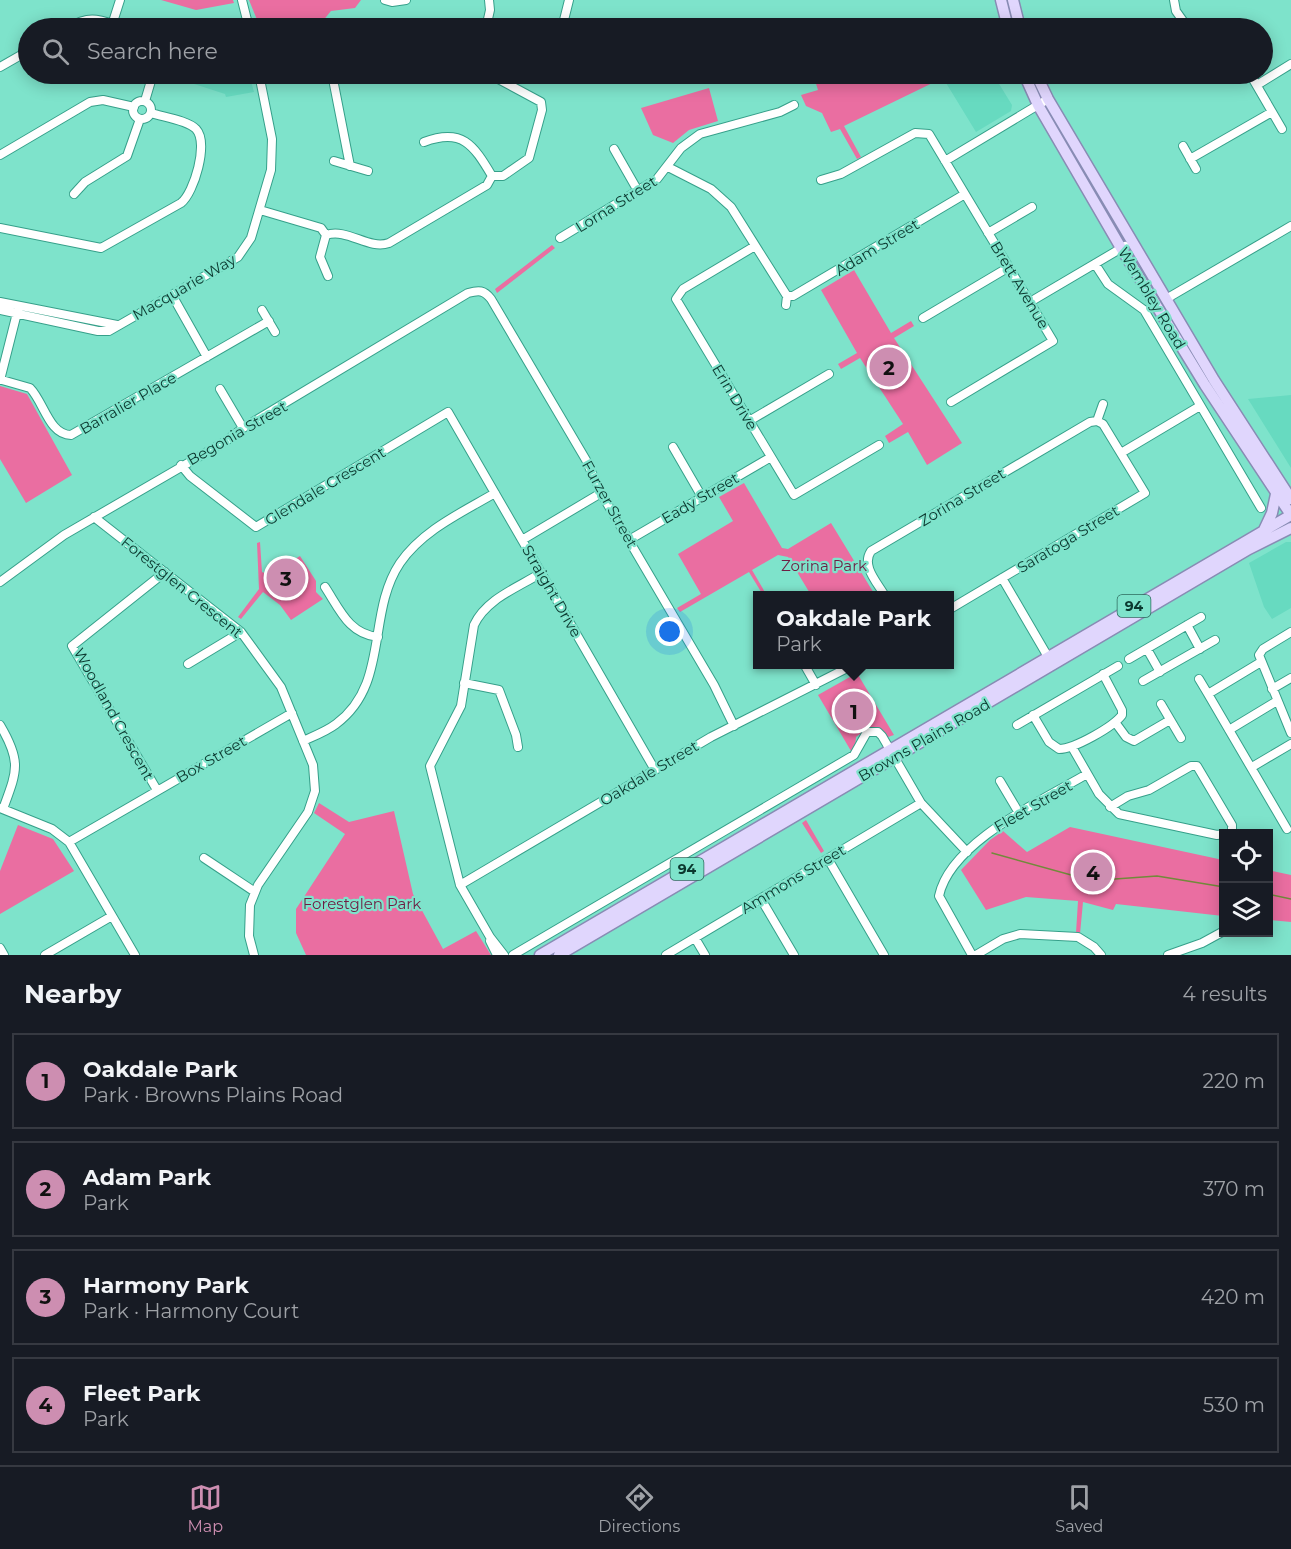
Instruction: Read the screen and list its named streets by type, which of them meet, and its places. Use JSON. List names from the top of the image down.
{
  "streets": {
    "main road": ["Wembley Road", "94", "Browns Plains Road"],
    "street": [
      "Lorna Street",
      "Adam Street",
      "Brett Avenue",
      "Macquarie Way",
      "Erin Drive",
      "Barralier Place",
      "Begonia Street",
      "Glendale Crescent",
      "Zorina Street",
      "Eady Street",
      "Furzer Street",
      "Saratoga Street",
      "Forestglen Crescent",
      "Straight Drive",
      "Woodland Crescent",
      "Box Street",
      "Oakdale Street",
      "Fleet Street",
      "Ammons Street"
    ]
  },
  "crossings": [
    ["Lorna Street", "Adam Street"],
    ["Adam Street", "Brett Avenue"],
    ["Adam Street", "Erin Drive"],
    ["Wembley Road", "Browns Plains Road"],
    ["Erin Drive", "Eady Street"],
    ["Begonia Street", "Glendale Crescent"],
    ["Begonia Street", "Furzer Street"],
    ["Begonia Street", "Forestglen Crescent"],
    ["Glendale Crescent", "Straight Drive"],
    ["Eady Street", "Furzer Street"],
    ["Furzer Street", "Oakdale Street"],
    ["Forestglen Crescent", "Woodland Crescent"],
    ["Forestglen Crescent", "Box Street"],
    ["Straight Drive", "Oakdale Street"],
    ["Woodland Crescent", "Box Street"]
  ],
  "parks": ["Zorina Park", "Forestglen Park"],
  "page": {
    "search": "Search here",
    "pins": [
      "2",
      "3",
      "1",
      "4"
    ],
    "popup": ["Oakdale Park", "Park"],
    "heading": ["Nearby", "4 results"],
    "list": [
      {
        "mark": "1",
        "name": "Oakdale Park",
        "note": "Park · Browns Plains Road",
        "value": "220 m"
      },
      {
        "mark": "2",
        "name": "Adam Park",
        "note": "Park",
        "value": "370 m"
      },
      {
        "mark": "3",
        "name": "Harmony Park",
        "note": "Park · Harmony Court",
        "value": "420 m"
      },
      {
        "mark": "4",
        "name": "Fleet Park",
        "note": "Park",
        "value": "530 m"
      }
    ],
    "nav": ["Map", "Directions", "Saved"]
  }
}
